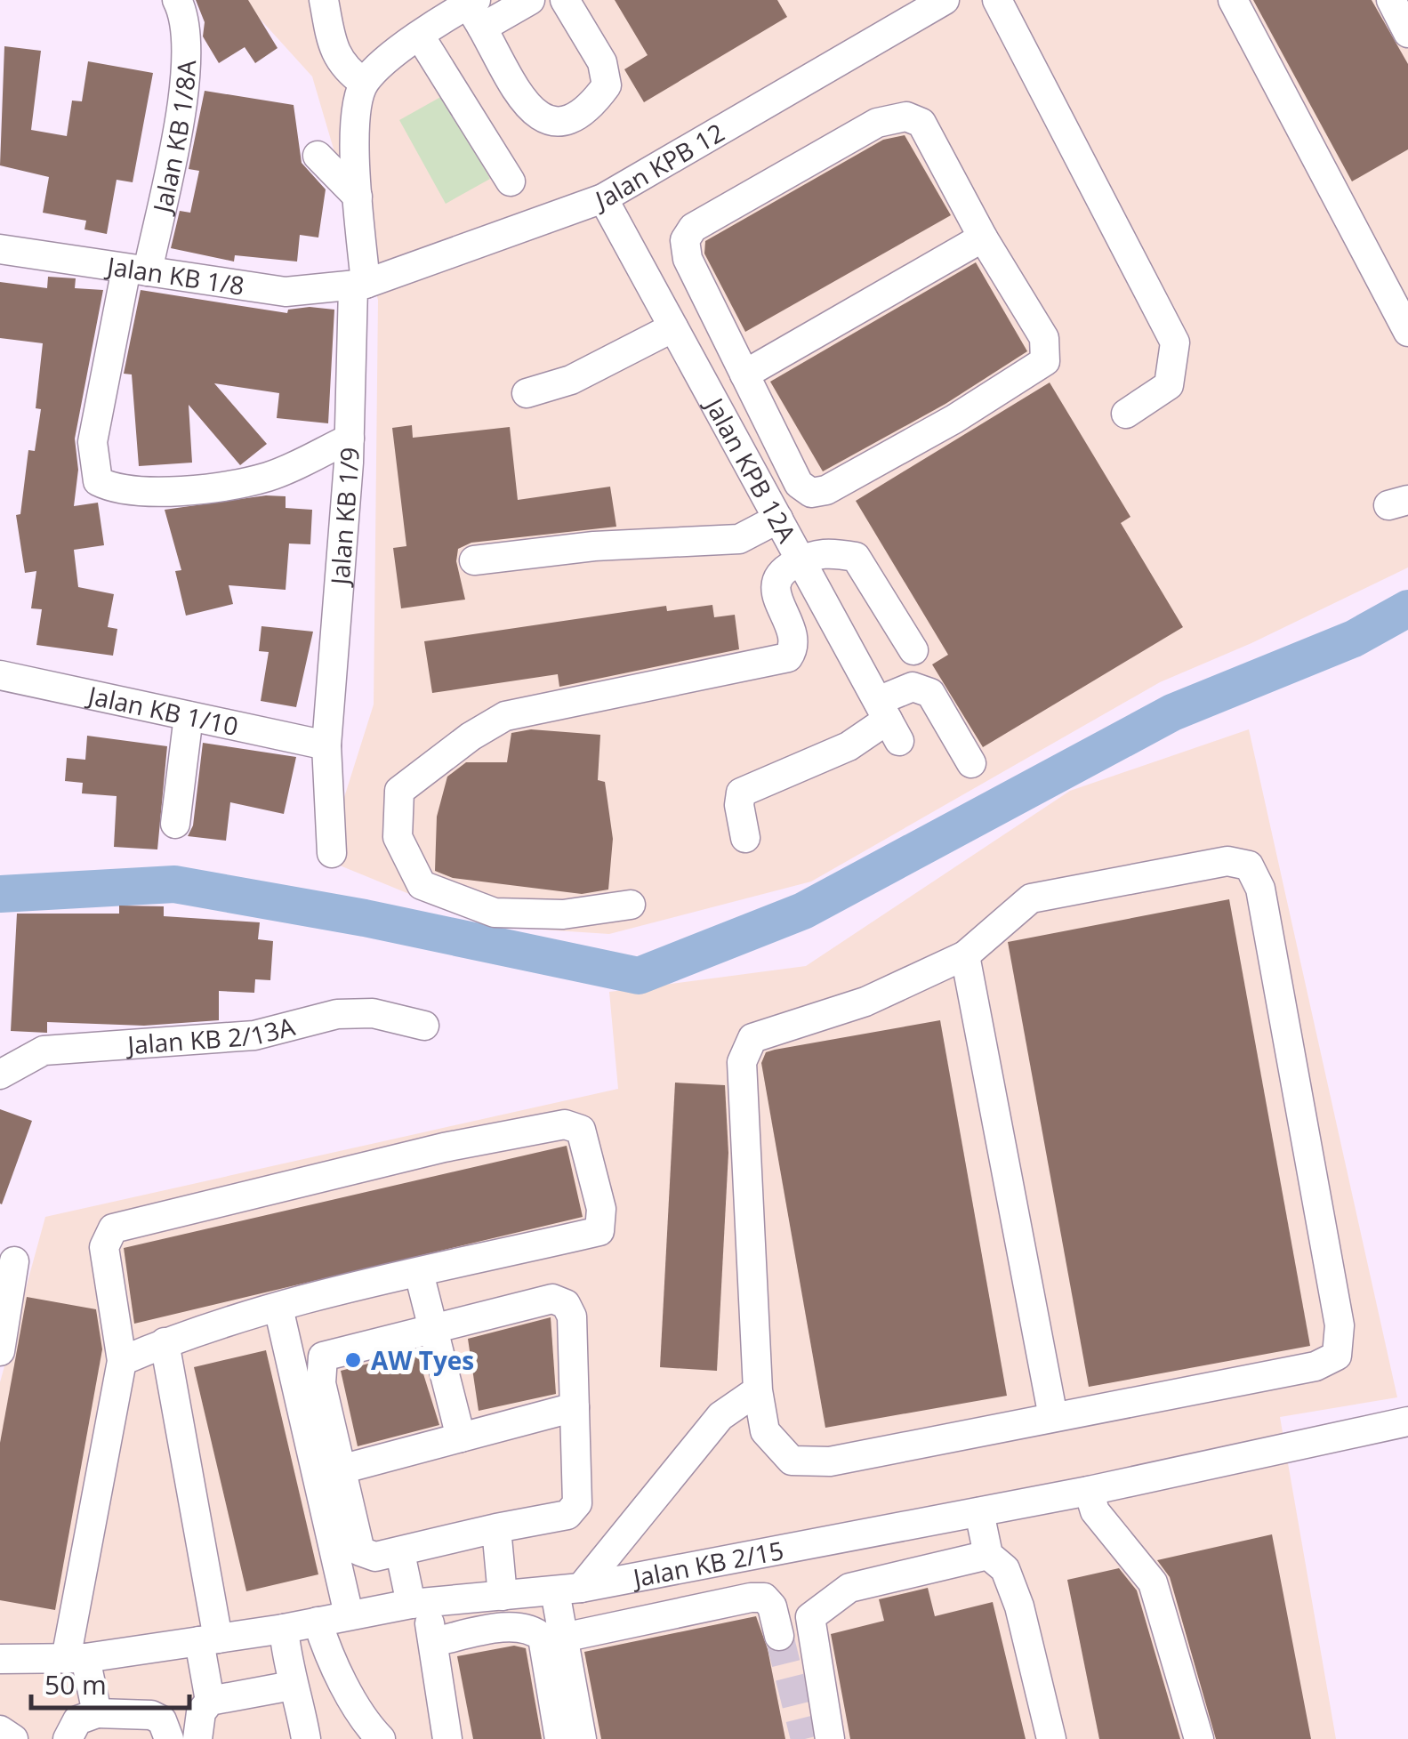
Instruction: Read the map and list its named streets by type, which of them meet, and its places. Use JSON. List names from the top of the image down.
{
  "streets": {
    "street": [
      "Jalan KB 1/8A",
      "Jalan KPB 12",
      "Jalan KB 1/8",
      "Jalan KPB 12A",
      "Jalan KB 1/9",
      "Jalan KB 1/10",
      "Jalan KB 2/13A",
      "Jalan KB 2/15"
    ]
  },
  "crossings": [
    ["Jalan KB 1/8A", "Jalan KB 1/8"],
    ["Jalan KB 1/8A", "Jalan KB 1/9"],
    ["Jalan KPB 12", "Jalan KB 1/8"],
    ["Jalan KPB 12", "Jalan KPB 12A"],
    ["Jalan KPB 12", "Jalan KB 1/9"],
    ["Jalan KB 1/8", "Jalan KB 1/9"],
    ["Jalan KB 1/9", "Jalan KB 1/10"]
  ],
  "places": ["AW Tyes"],
  "scale_bar": "50 m"
}
